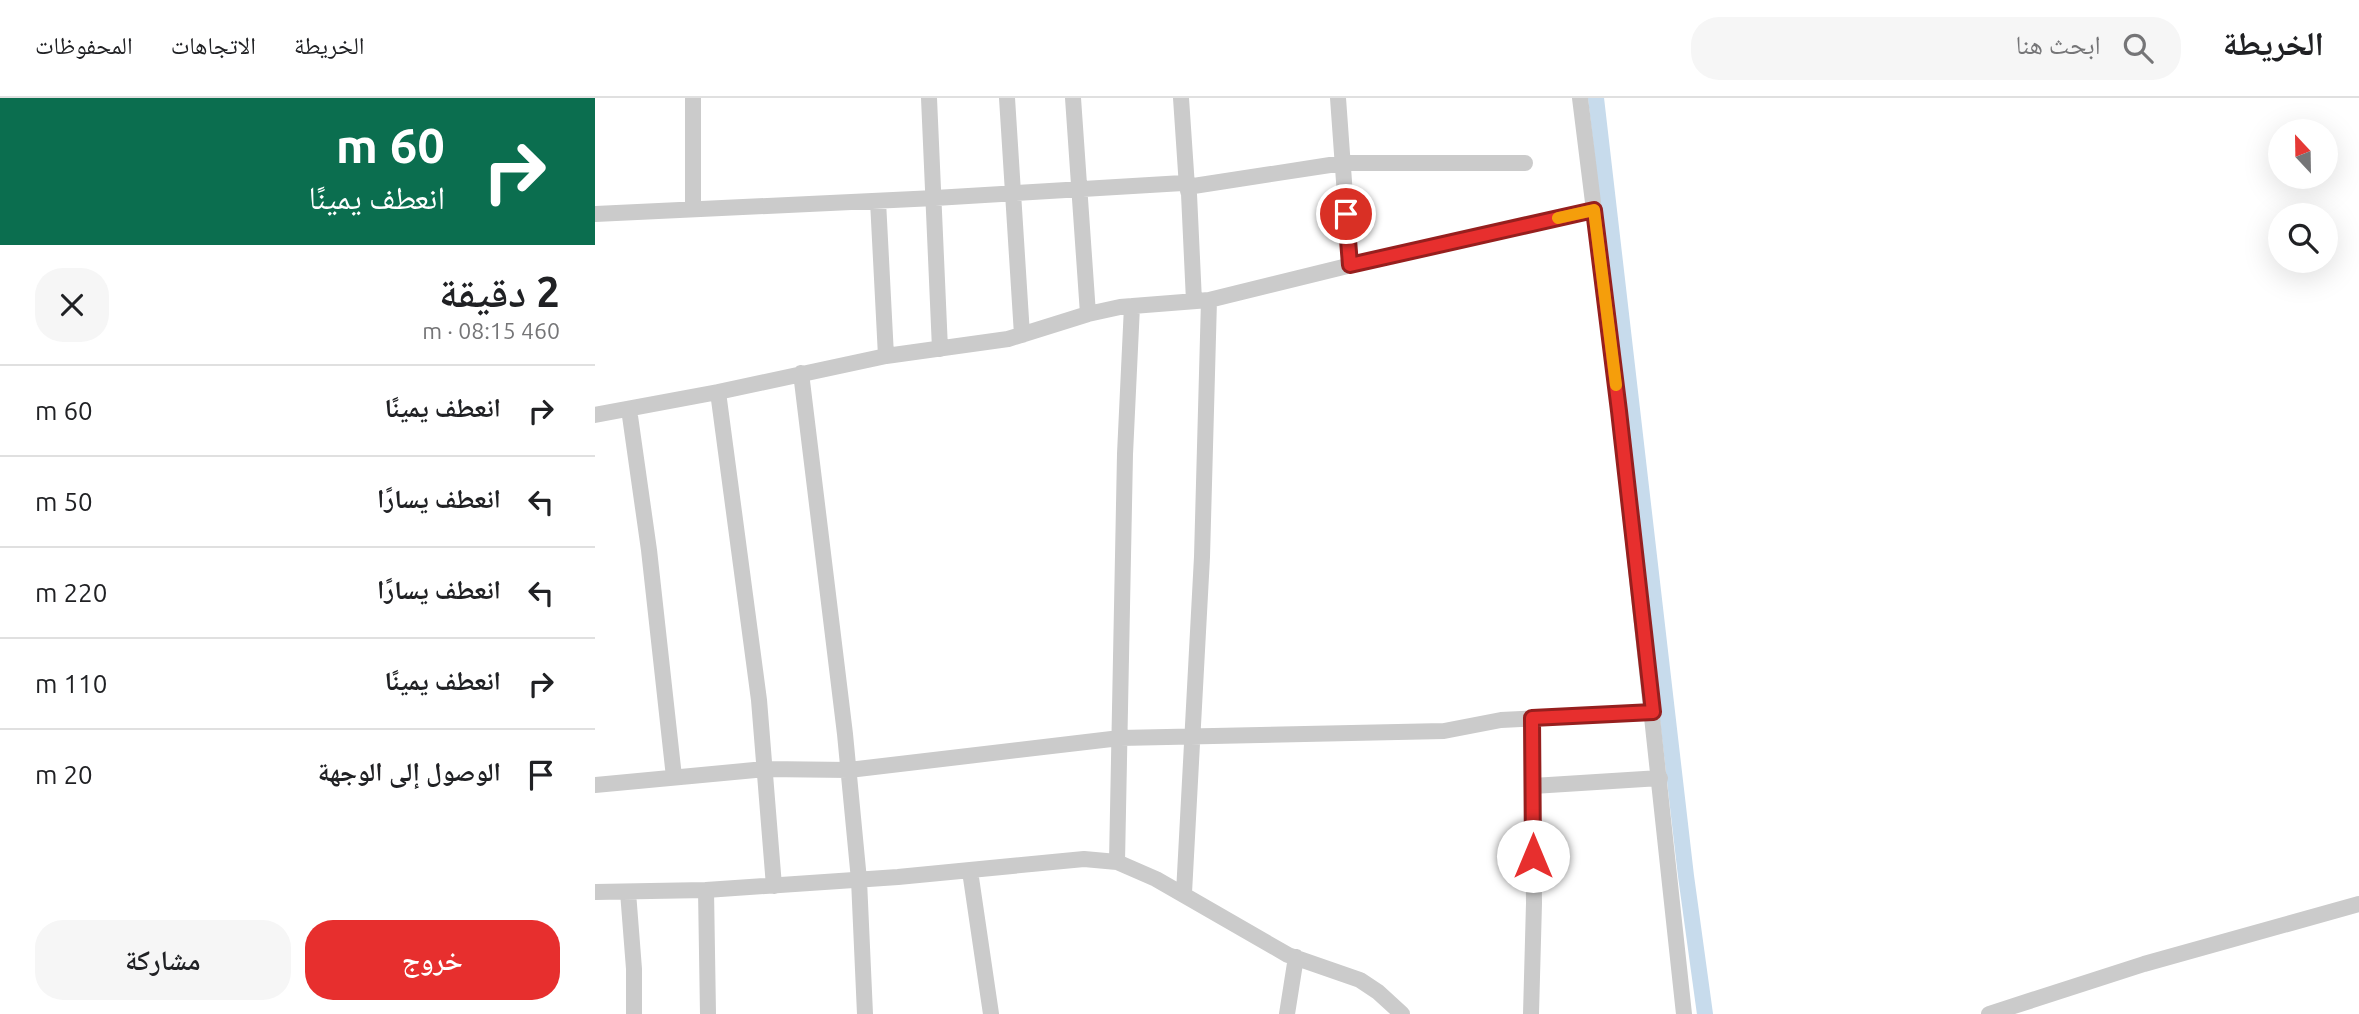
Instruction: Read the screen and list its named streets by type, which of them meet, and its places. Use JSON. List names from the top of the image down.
{
  "north": "top",
  "page": {
    "header": "الخريطة",
    "search": "ابحث هنا",
    "nav": ["الخريطة", "الاتجاهات", "المحفوظات"],
    "turn": ["60 m", "انعطف يمينًا"],
    "heading": ["2 دقيقة", "460 m · 08:15"],
    "list": [
      {
        "name": "انعطف يمينًا",
        "value": "60 m"
      },
      {
        "name": "انعطف يسارًا",
        "value": "50 m"
      },
      {
        "name": "انعطف يسارًا",
        "value": "220 m"
      },
      {
        "name": "انعطف يمينًا",
        "value": "110 m"
      },
      {
        "name": "الوصول إلى الوجهة",
        "value": "20 m"
      }
    ],
    "buttons": ["خروج", "مشاركة"]
  }
}
